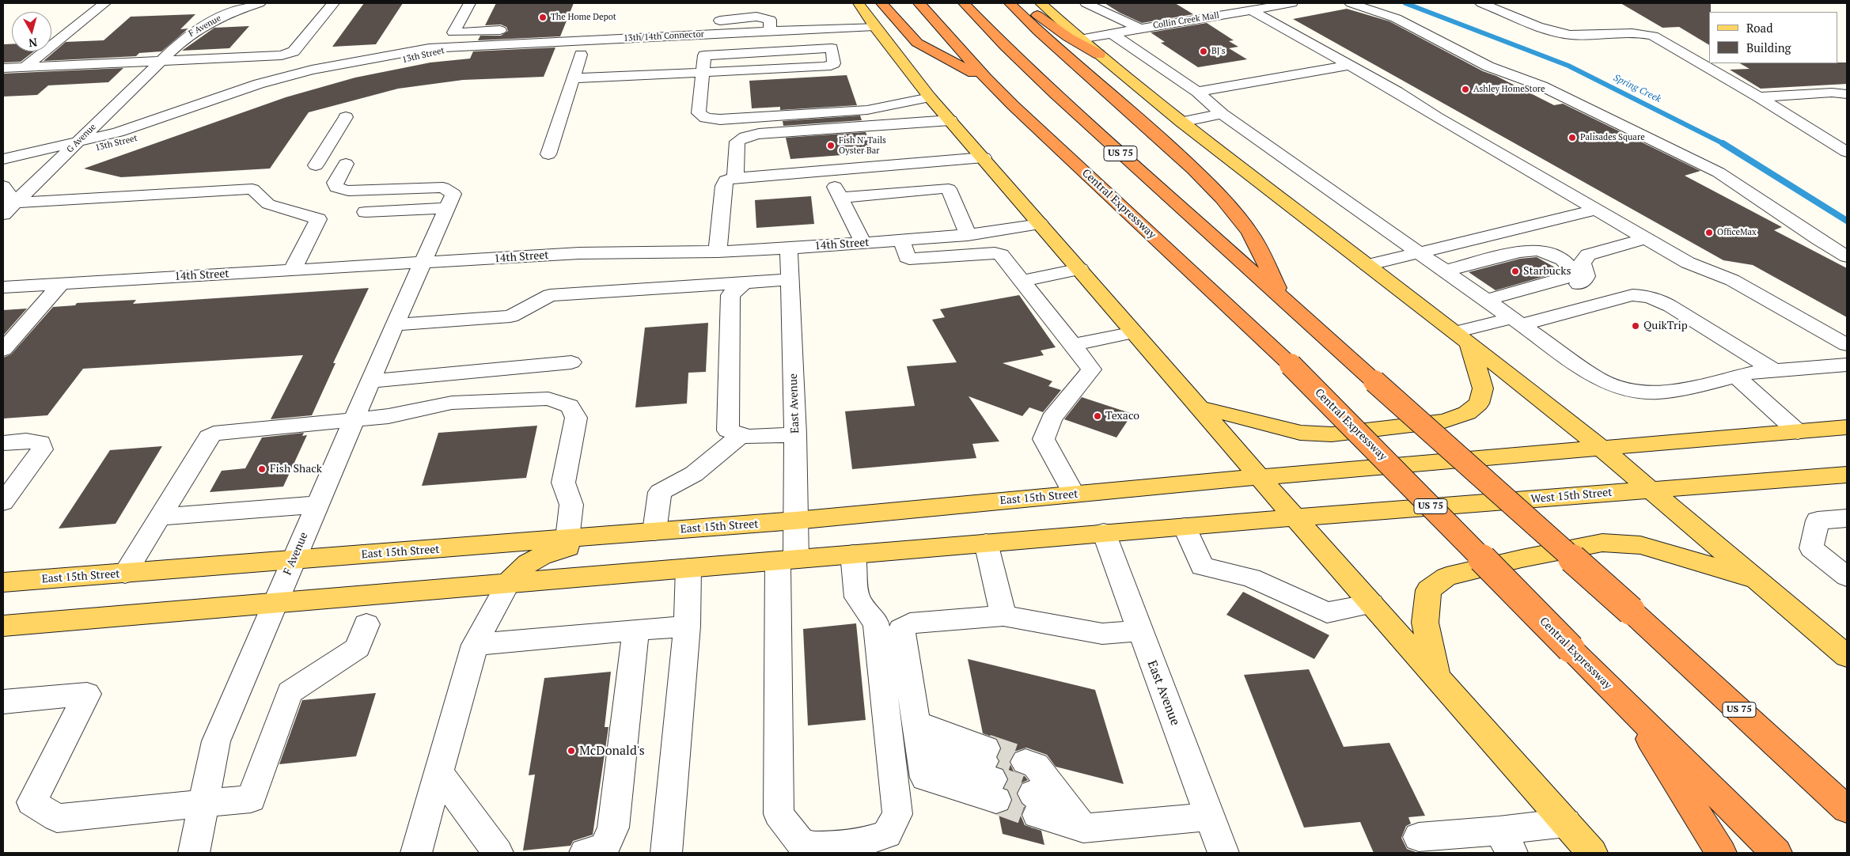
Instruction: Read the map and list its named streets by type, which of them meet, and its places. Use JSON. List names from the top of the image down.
{
  "streets": {
    "highway": ["US 75", "Central Expressway"],
    "main road": ["West 15th Street", "East 15th Street"],
    "street": [
      "Collin Creek Mall",
      "F Avenue",
      "13th/14th Connector",
      "13th Street",
      "G Avenue",
      "14th Street",
      "East Avenue"
    ]
  },
  "crossings": [
    ["F Avenue", "G Avenue"],
    ["F Avenue", "14th Street"],
    ["F Avenue", "East 15th Street"],
    ["13th/14th Connector", "13th Street"],
    ["13th Street", "G Avenue"],
    ["14th Street", "East Avenue"],
    ["East Avenue", "East 15th Street"]
  ],
  "water": ["Spring Creek"],
  "places": [
    "The Home Depot",
    "BJ's",
    "Ashley HomeStore",
    "Palisades Square",
    "Fish N' Tails Oyster Bar",
    "OfficeMax",
    "Starbucks",
    "QuikTrip",
    "Texaco",
    "Fish Shack",
    "McDonald's"
  ],
  "legend": ["Road", "Building"],
  "north": "bottom"
}
